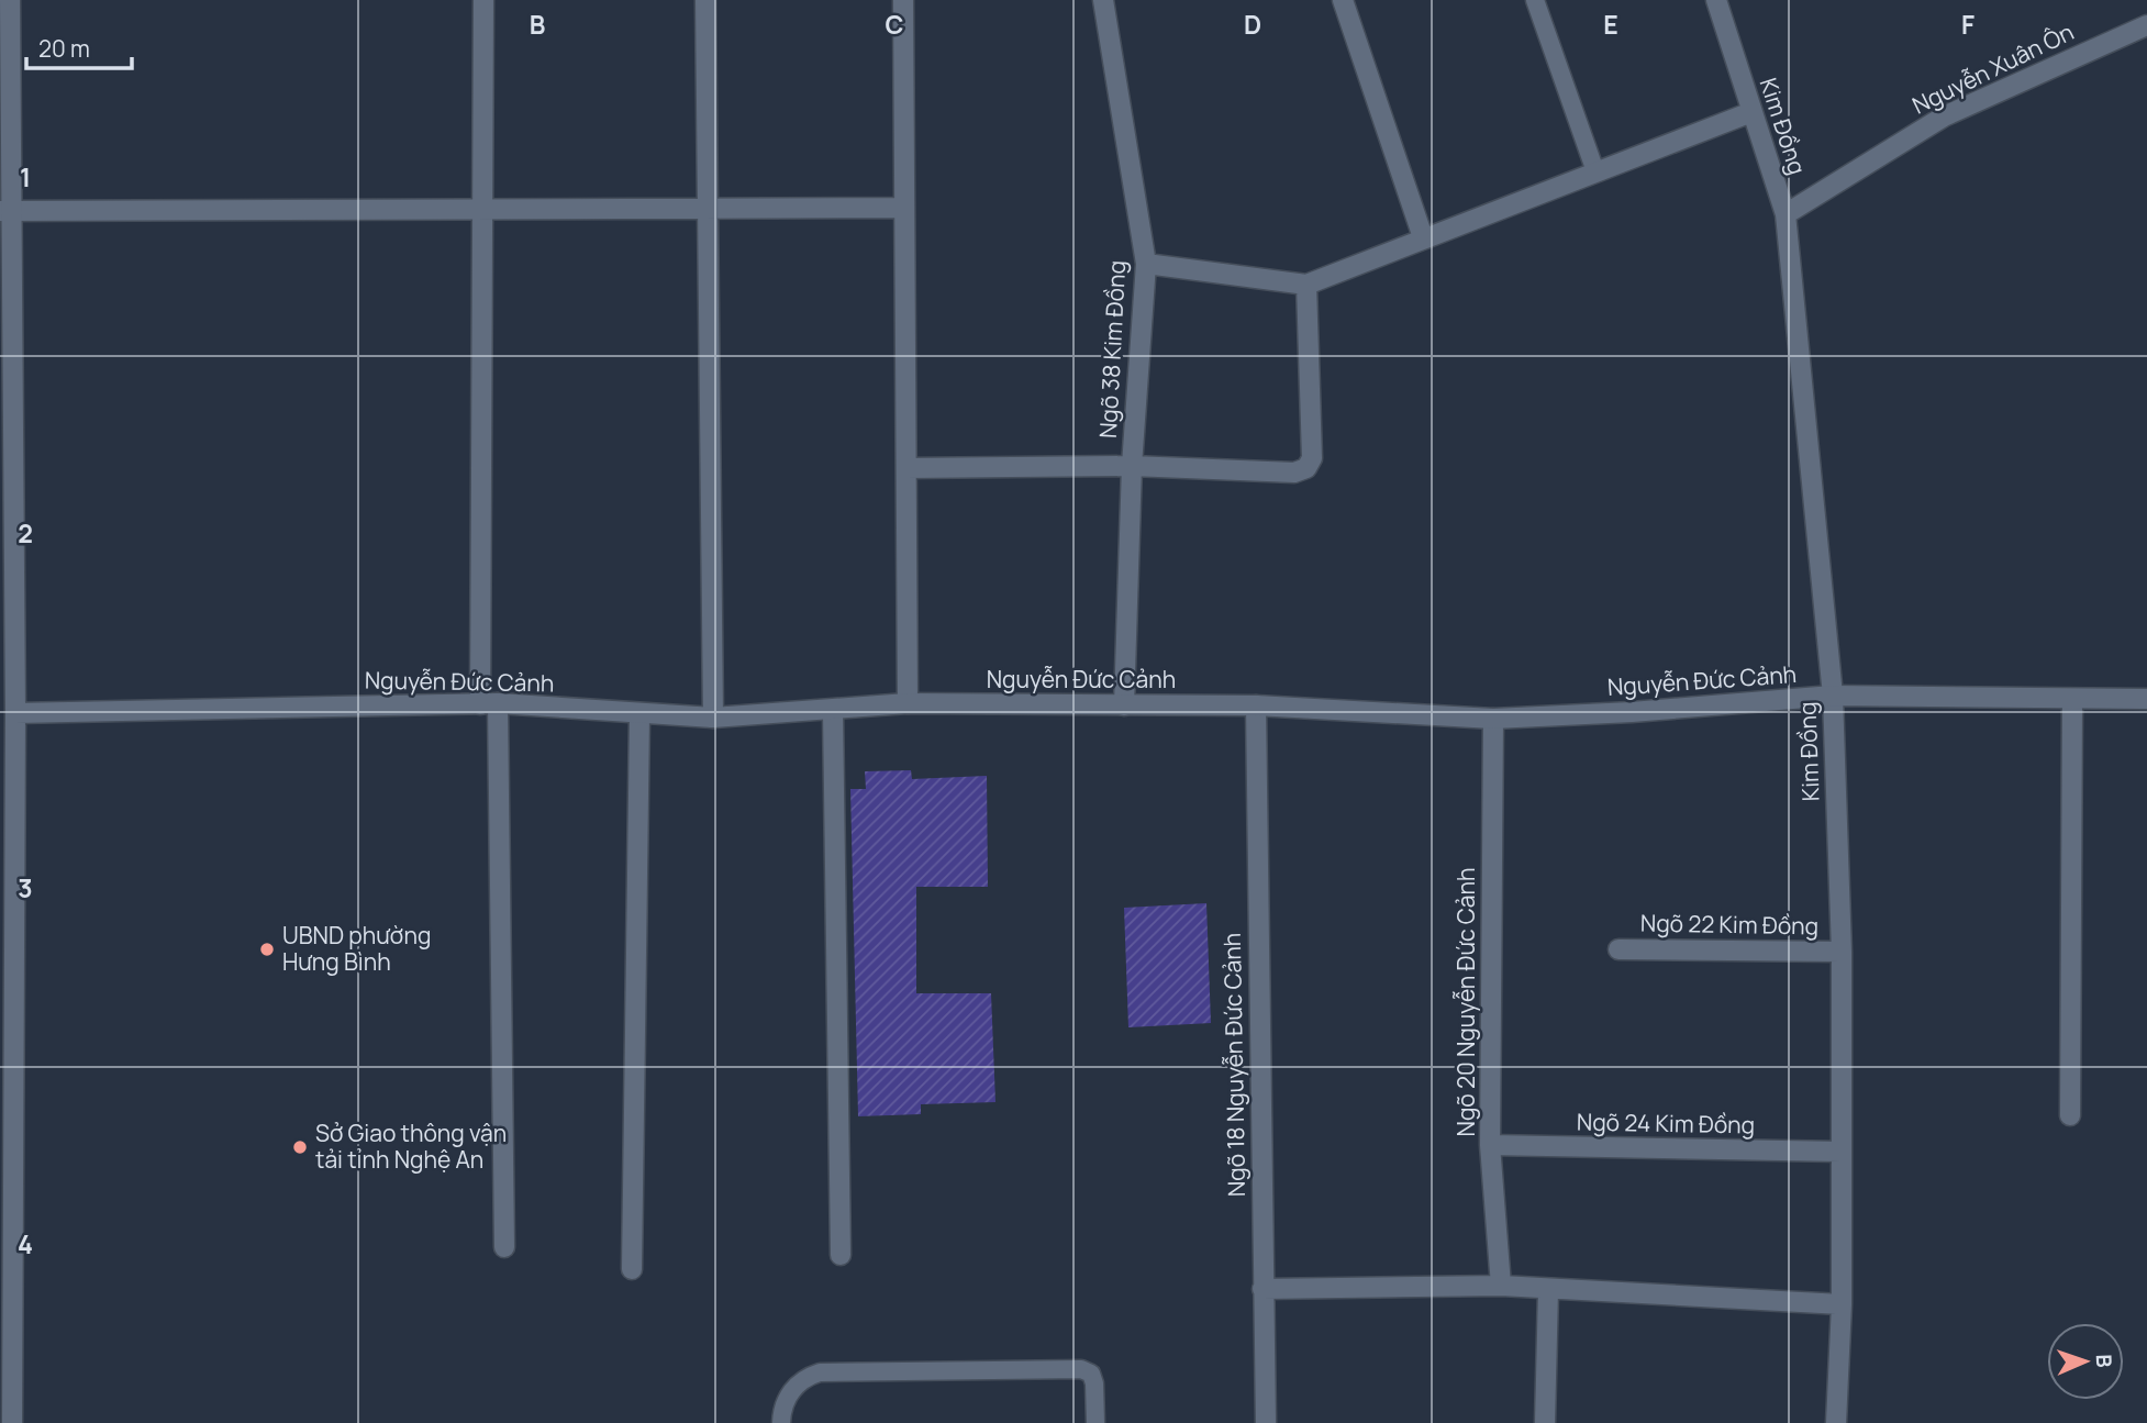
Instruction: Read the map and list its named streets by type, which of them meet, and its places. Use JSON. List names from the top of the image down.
{
  "streets": {
    "street": [
      "Nguyễn Xuân Ôn",
      "Kim Đồng",
      "Ngõ 38 Kim Đồng",
      "Nguyễn Đức Cảnh",
      "Ngõ 22 Kim Đồng",
      "Ngõ 20 Nguyễn Đức Cảnh",
      "Ngõ 18 Nguyễn Đức Cảnh",
      "Ngõ 24 Kim Đồng"
    ]
  },
  "crossings": [
    ["Nguyễn Xuân Ôn", "Kim Đồng"],
    ["Kim Đồng", "Nguyễn Đức Cảnh"],
    ["Kim Đồng", "Ngõ 22 Kim Đồng"],
    ["Kim Đồng", "Ngõ 24 Kim Đồng"],
    ["Ngõ 38 Kim Đồng", "Nguyễn Đức Cảnh"],
    ["Nguyễn Đức Cảnh", "Ngõ 20 Nguyễn Đức Cảnh"],
    ["Nguyễn Đức Cảnh", "Ngõ 18 Nguyễn Đức Cảnh"],
    ["Ngõ 20 Nguyễn Đức Cảnh", "Ngõ 24 Kim Đồng"]
  ],
  "places": ["UBND phường Hưng Bình", "Sở Giao thông vận tải tỉnh Nghệ An"],
  "scale_bar": "20 m",
  "north": "right",
  "grid": {
    "columns": [
      "B",
      "C",
      "D",
      "E",
      "F"
    ],
    "rows": [
      "1",
      "2",
      "3",
      "4"
    ]
  }
}
